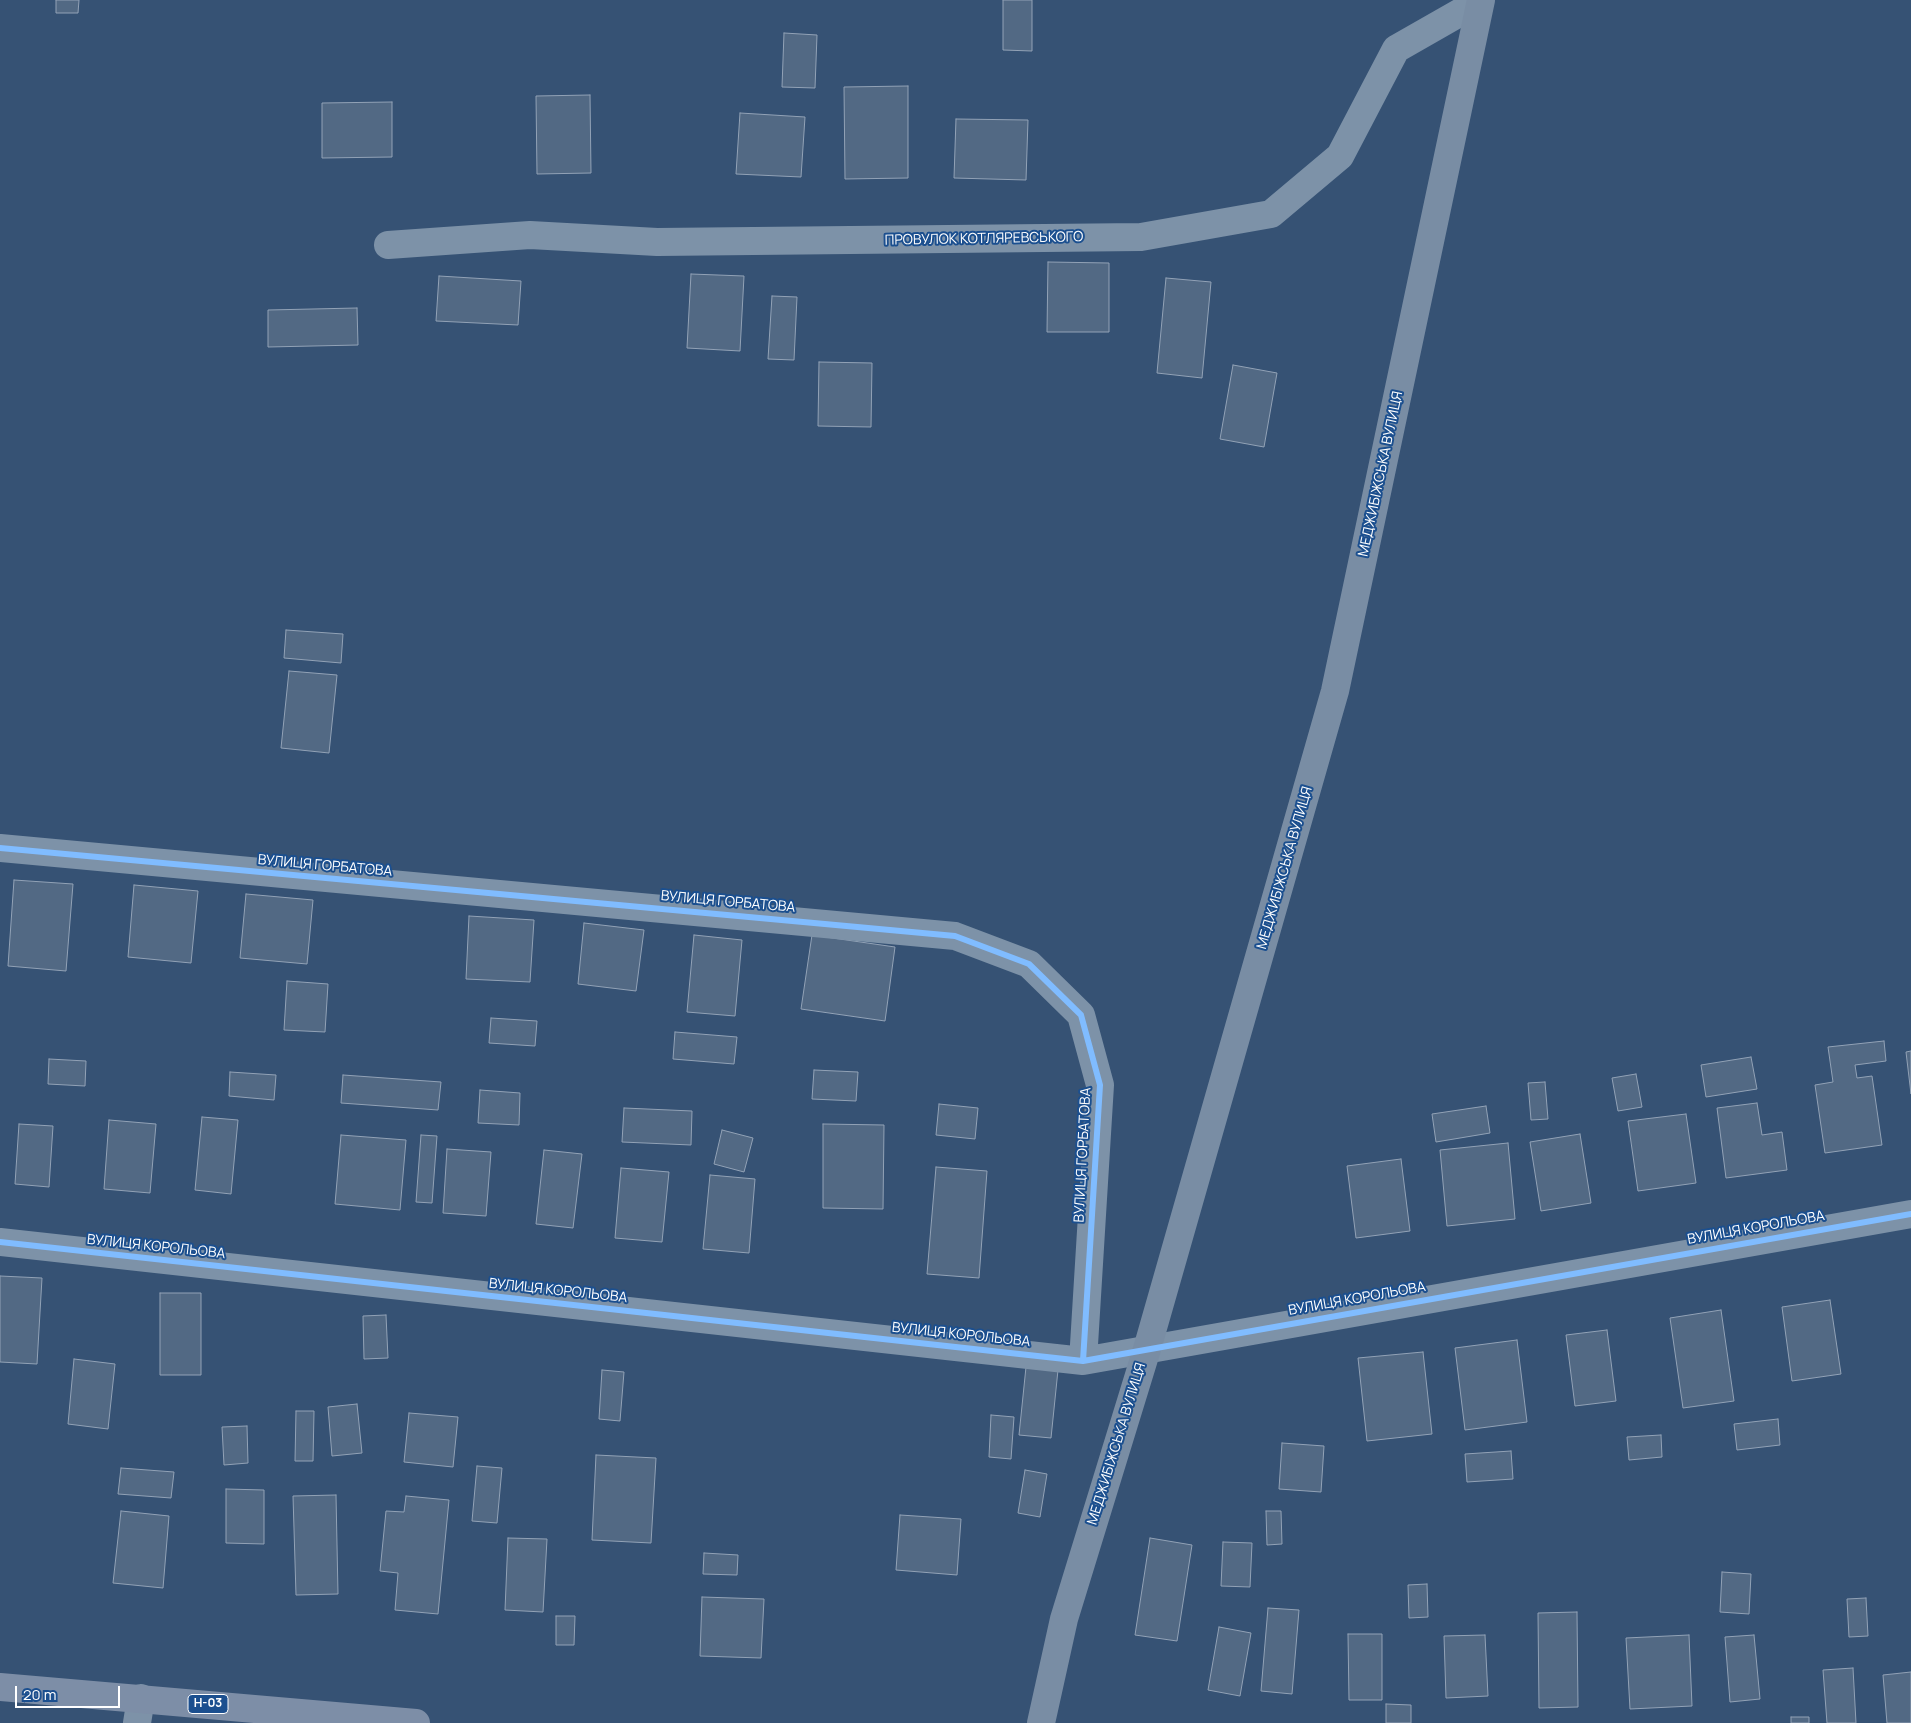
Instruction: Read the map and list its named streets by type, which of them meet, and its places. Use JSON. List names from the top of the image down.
{
  "streets": {
    "main road": ["МЕДЖИБІЖСЬКА ВУЛИЦЯ", "Н-03"],
    "street": ["ПРОВУЛОК КОТЛЯРЕВСЬКОГО", "ВУЛИЦЯ ГОРБАТОВА", "ВУЛИЦЯ КОРОЛЬОВА"]
  },
  "crossings": [
    ["ПРОВУЛОК КОТЛЯРЕВСЬКОГО", "МЕДЖИБІЖСЬКА ВУЛИЦЯ"],
    ["МЕДЖИБІЖСЬКА ВУЛИЦЯ", "ВУЛИЦЯ КОРОЛЬОВА"],
    ["ВУЛИЦЯ ГОРБАТОВА", "ВУЛИЦЯ КОРОЛЬОВА"]
  ],
  "scale_bar": "20 m"
}
